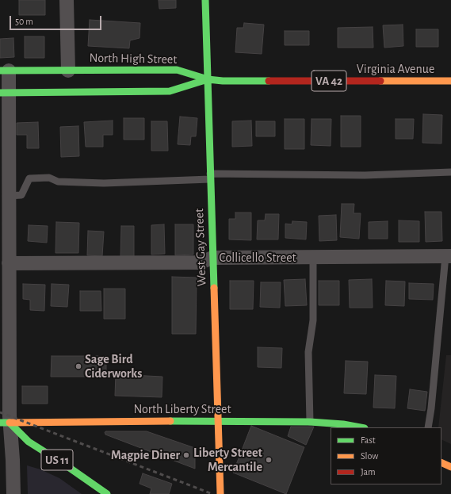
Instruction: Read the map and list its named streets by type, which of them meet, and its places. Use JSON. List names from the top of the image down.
{
  "streets": {
    "street": [
      "North High Street",
      "Virginia Avenue",
      "VA 42",
      "West Gay Street",
      "Collicello Street",
      "North Liberty Street",
      "US 11"
    ]
  },
  "crossings": [
    ["North High Street", "Virginia Avenue"],
    ["North High Street", "VA 42"],
    ["North High Street", "West Gay Street"],
    ["Virginia Avenue", "VA 42"],
    ["Virginia Avenue", "West Gay Street"],
    ["VA 42", "West Gay Street"],
    ["West Gay Street", "Collicello Street"],
    ["West Gay Street", "North Liberty Street"],
    ["North Liberty Street", "US 11"]
  ],
  "places": ["Sage Bird Ciderworks", "Magpie Diner", "Liberty Street Mercantile"],
  "legend": ["Fast", "Slow", "Jam"],
  "scale_bar": "50 m"
}
